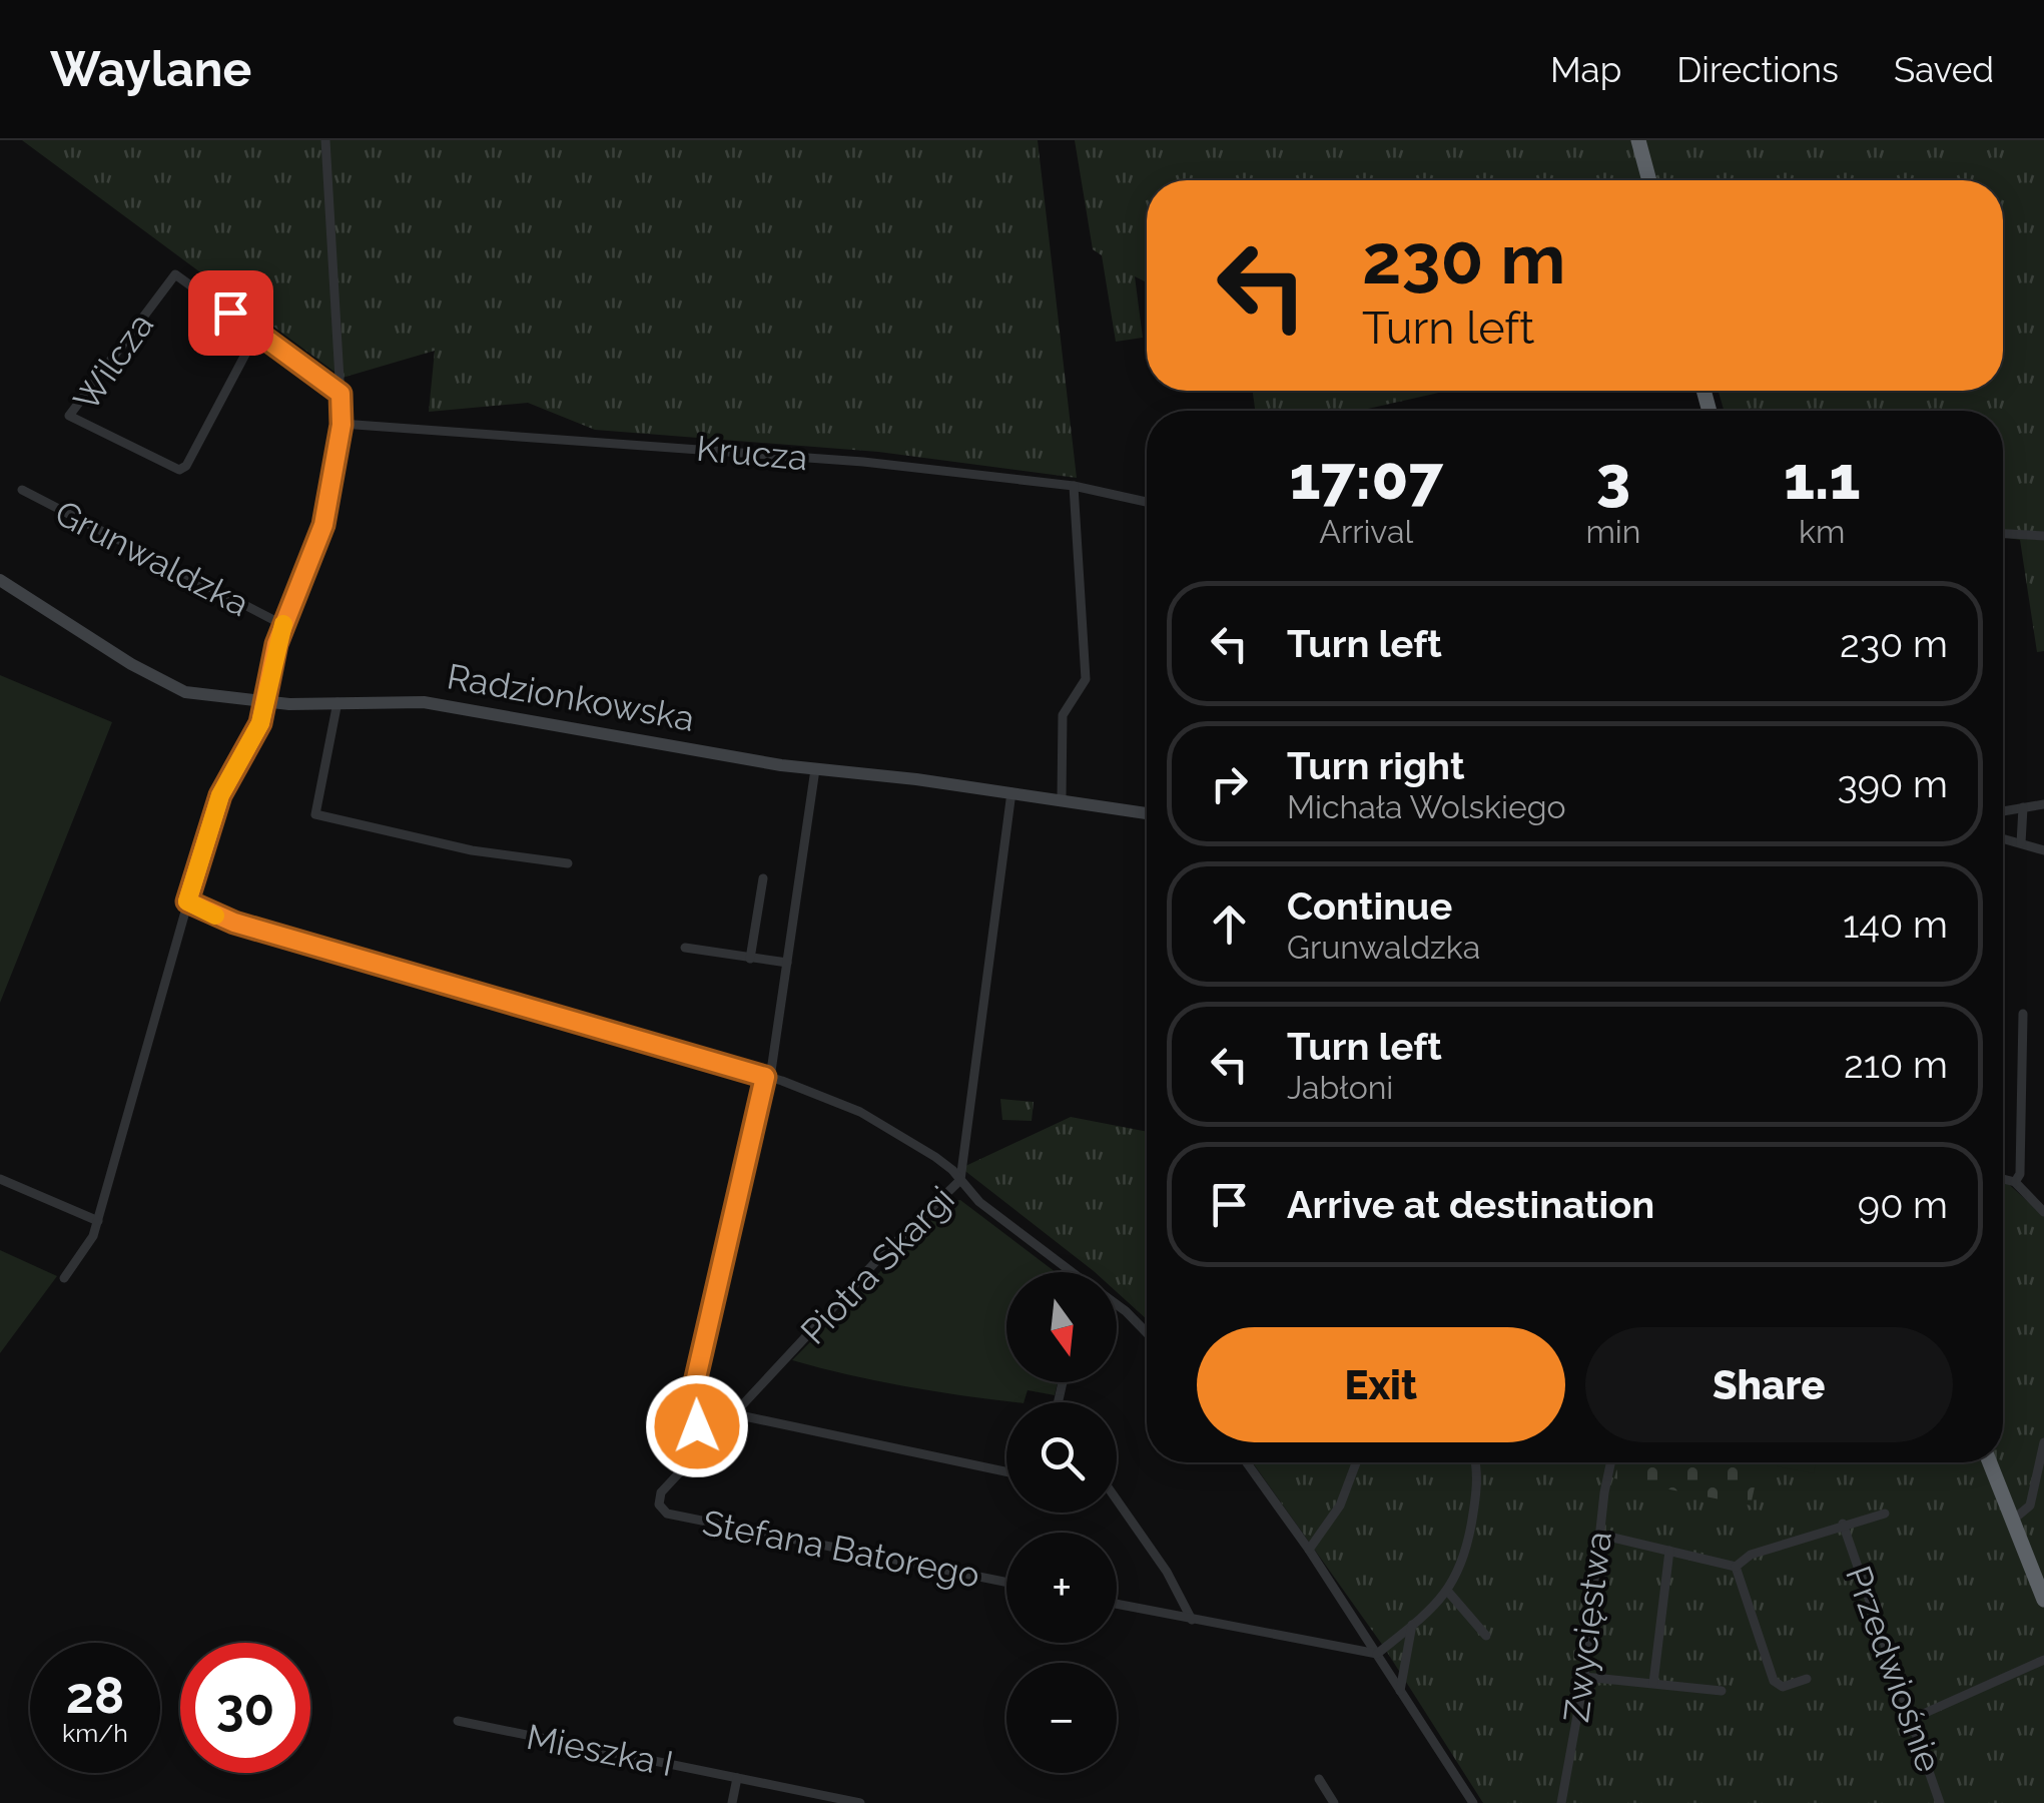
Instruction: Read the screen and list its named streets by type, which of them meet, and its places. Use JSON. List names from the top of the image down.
{
  "streets": {
    "street": [
      "Wilcza",
      "Krucza",
      "Grunwaldzka",
      "Radzionkowska",
      "Piotra Skargi",
      "Stefana Batorego",
      "Zwycięstwa",
      "Przedwiośnie",
      "Mieszka I"
    ]
  },
  "crossings": [
    ["Krucza", "Grunwaldzka"],
    ["Grunwaldzka", "Radzionkowska"],
    ["Radzionkowska", "Piotra Skargi"],
    ["Piotra Skargi", "Stefana Batorego"]
  ],
  "north": "bottom",
  "page": {
    "header": "Waylane",
    "nav": ["Map", "Directions", "Saved"],
    "turn": ["230 m", "Turn left"],
    "eta": [
      "17:07",
      "Arrival",
      "3",
      "min",
      "1.1",
      "km"
    ],
    "list": [
      {
        "name": "Turn left",
        "value": "230 m"
      },
      {
        "name": "Turn right",
        "note": "Michała Wolskiego",
        "value": "390 m"
      },
      {
        "name": "Continue",
        "note": "Grunwaldzka",
        "value": "140 m"
      },
      {
        "name": "Turn left",
        "note": "Jabłoni",
        "value": "210 m"
      },
      {
        "name": "Arrive at destination",
        "value": "90 m"
      }
    ],
    "map_buttons": ["+", "−"],
    "buttons": ["Exit", "Share"],
    "speed": "28 km/h",
    "limit": "30"
  }
}
